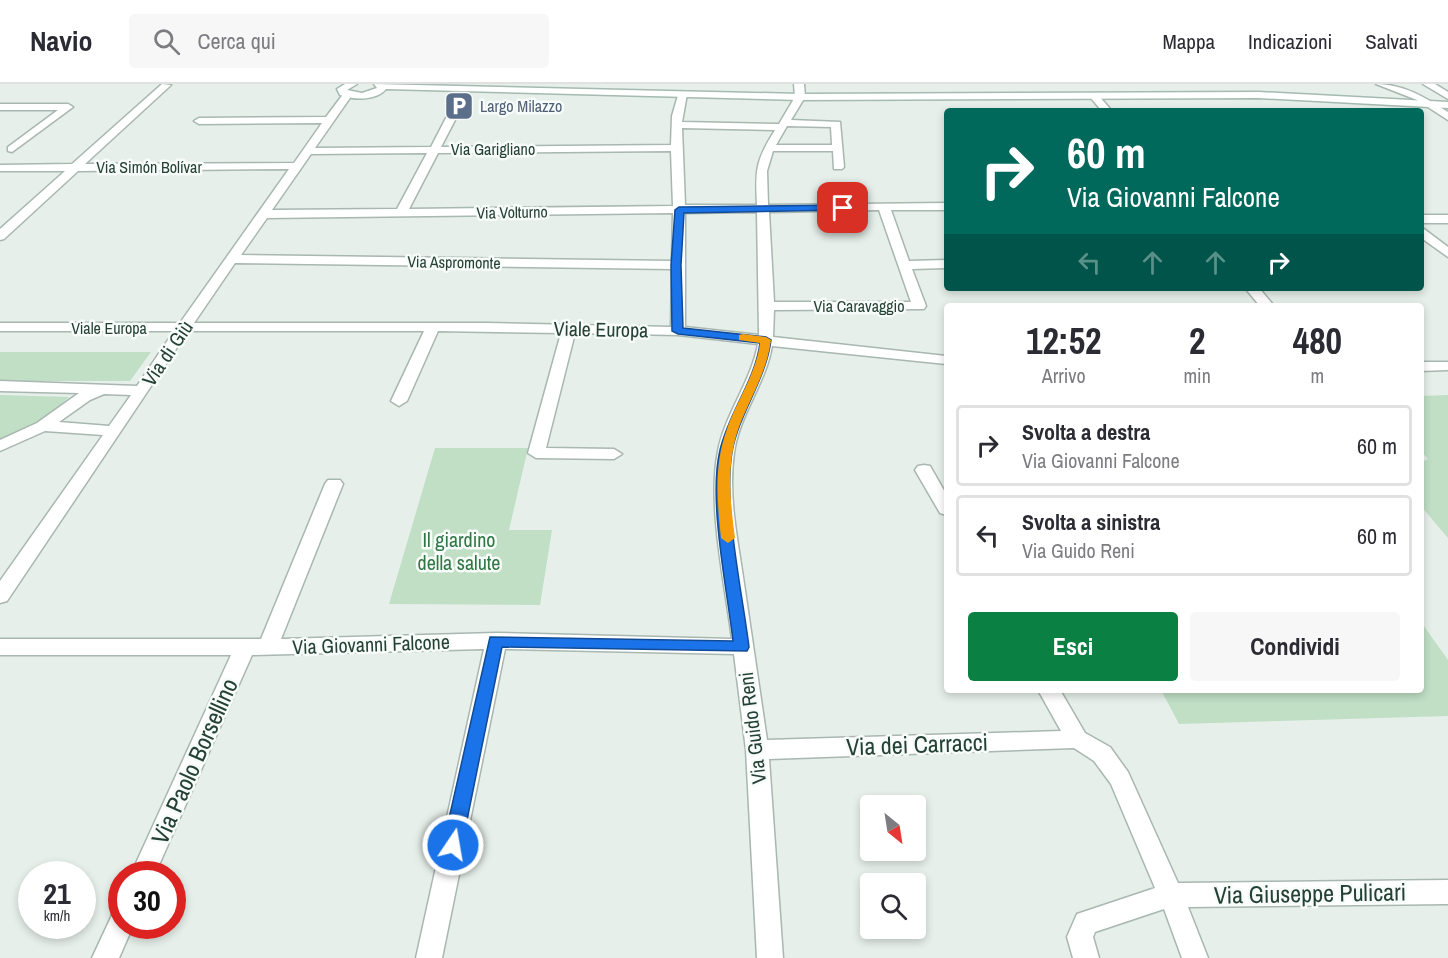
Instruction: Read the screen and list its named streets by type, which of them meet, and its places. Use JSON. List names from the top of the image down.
{
  "streets": {
    "street": [
      "Via Garigliano",
      "Via Simón Bolívar",
      "Via Volturno",
      "Via Aspromonte",
      "Via Caravaggio",
      "Viale Europa",
      "Via di Giù",
      "Via Giovanni Falcone",
      "Via Guido Reni",
      "Via dei Carracci",
      "Via Paolo Borsellino",
      "Via Giuseppe Pulicari"
    ]
  },
  "crossings": [
    ["Via Garigliano", "Via di Giù"],
    ["Via Simón Bolívar", "Via di Giù"],
    ["Via Volturno", "Via Caravaggio"],
    ["Via Volturno", "Via di Giù"],
    ["Via Volturno", "Via Guido Reni"],
    ["Via Aspromonte", "Via di Giù"],
    ["Via Caravaggio", "Via Guido Reni"],
    ["Viale Europa", "Via di Giù"],
    ["Viale Europa", "Via Guido Reni"],
    ["Via Giovanni Falcone", "Via Guido Reni"],
    ["Via Giovanni Falcone", "Via Paolo Borsellino"],
    ["Via Guido Reni", "Via dei Carracci"]
  ],
  "parks": ["Il giardino della salute"],
  "places": {
    "parking": ["Largo Milazzo"]
  },
  "north": "bottom right",
  "page": {
    "header": "Navio",
    "search": "Cerca qui",
    "nav": ["Mappa", "Indicazioni", "Salvati"],
    "turn": ["60 m", "Via Giovanni Falcone"],
    "eta": [
      "12:52",
      "Arrivo",
      "2",
      "min",
      "480",
      "m"
    ],
    "list": [
      {
        "name": "Svolta a destra",
        "note": "Via Giovanni Falcone",
        "value": "60 m"
      },
      {
        "name": "Svolta a sinistra",
        "note": "Via Guido Reni",
        "value": "60 m"
      }
    ],
    "buttons": ["Esci", "Condividi"],
    "speed": "21 km/h",
    "limit": "30"
  }
}
